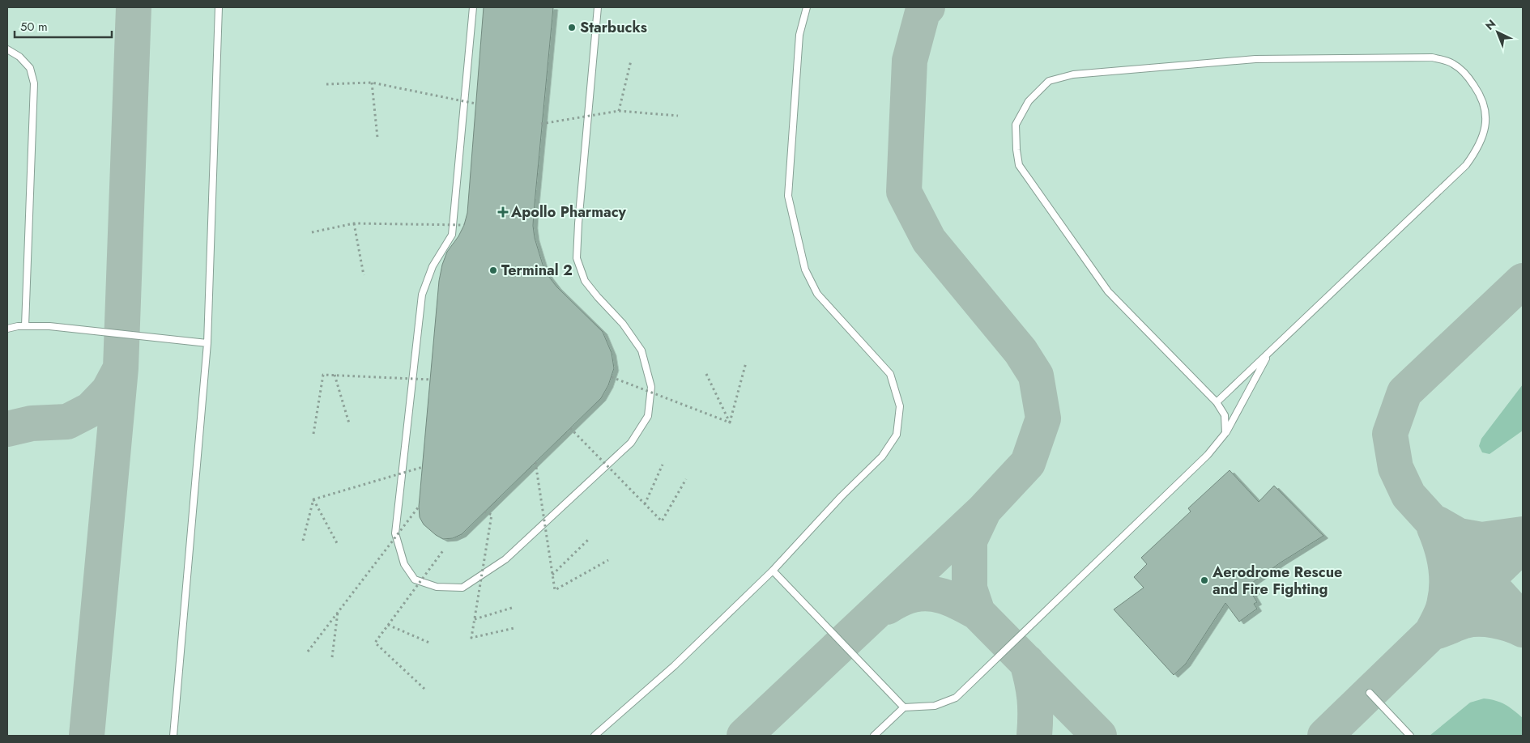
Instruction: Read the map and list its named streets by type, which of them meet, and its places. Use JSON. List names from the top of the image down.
{
  "places": {
    "other": ["Starbucks", "Terminal 2", "Aerodrome Rescue and Fire Fighting"],
    "health": ["Apollo Pharmacy"]
  },
  "scale_bar": "50 m",
  "north": "top left"
}
